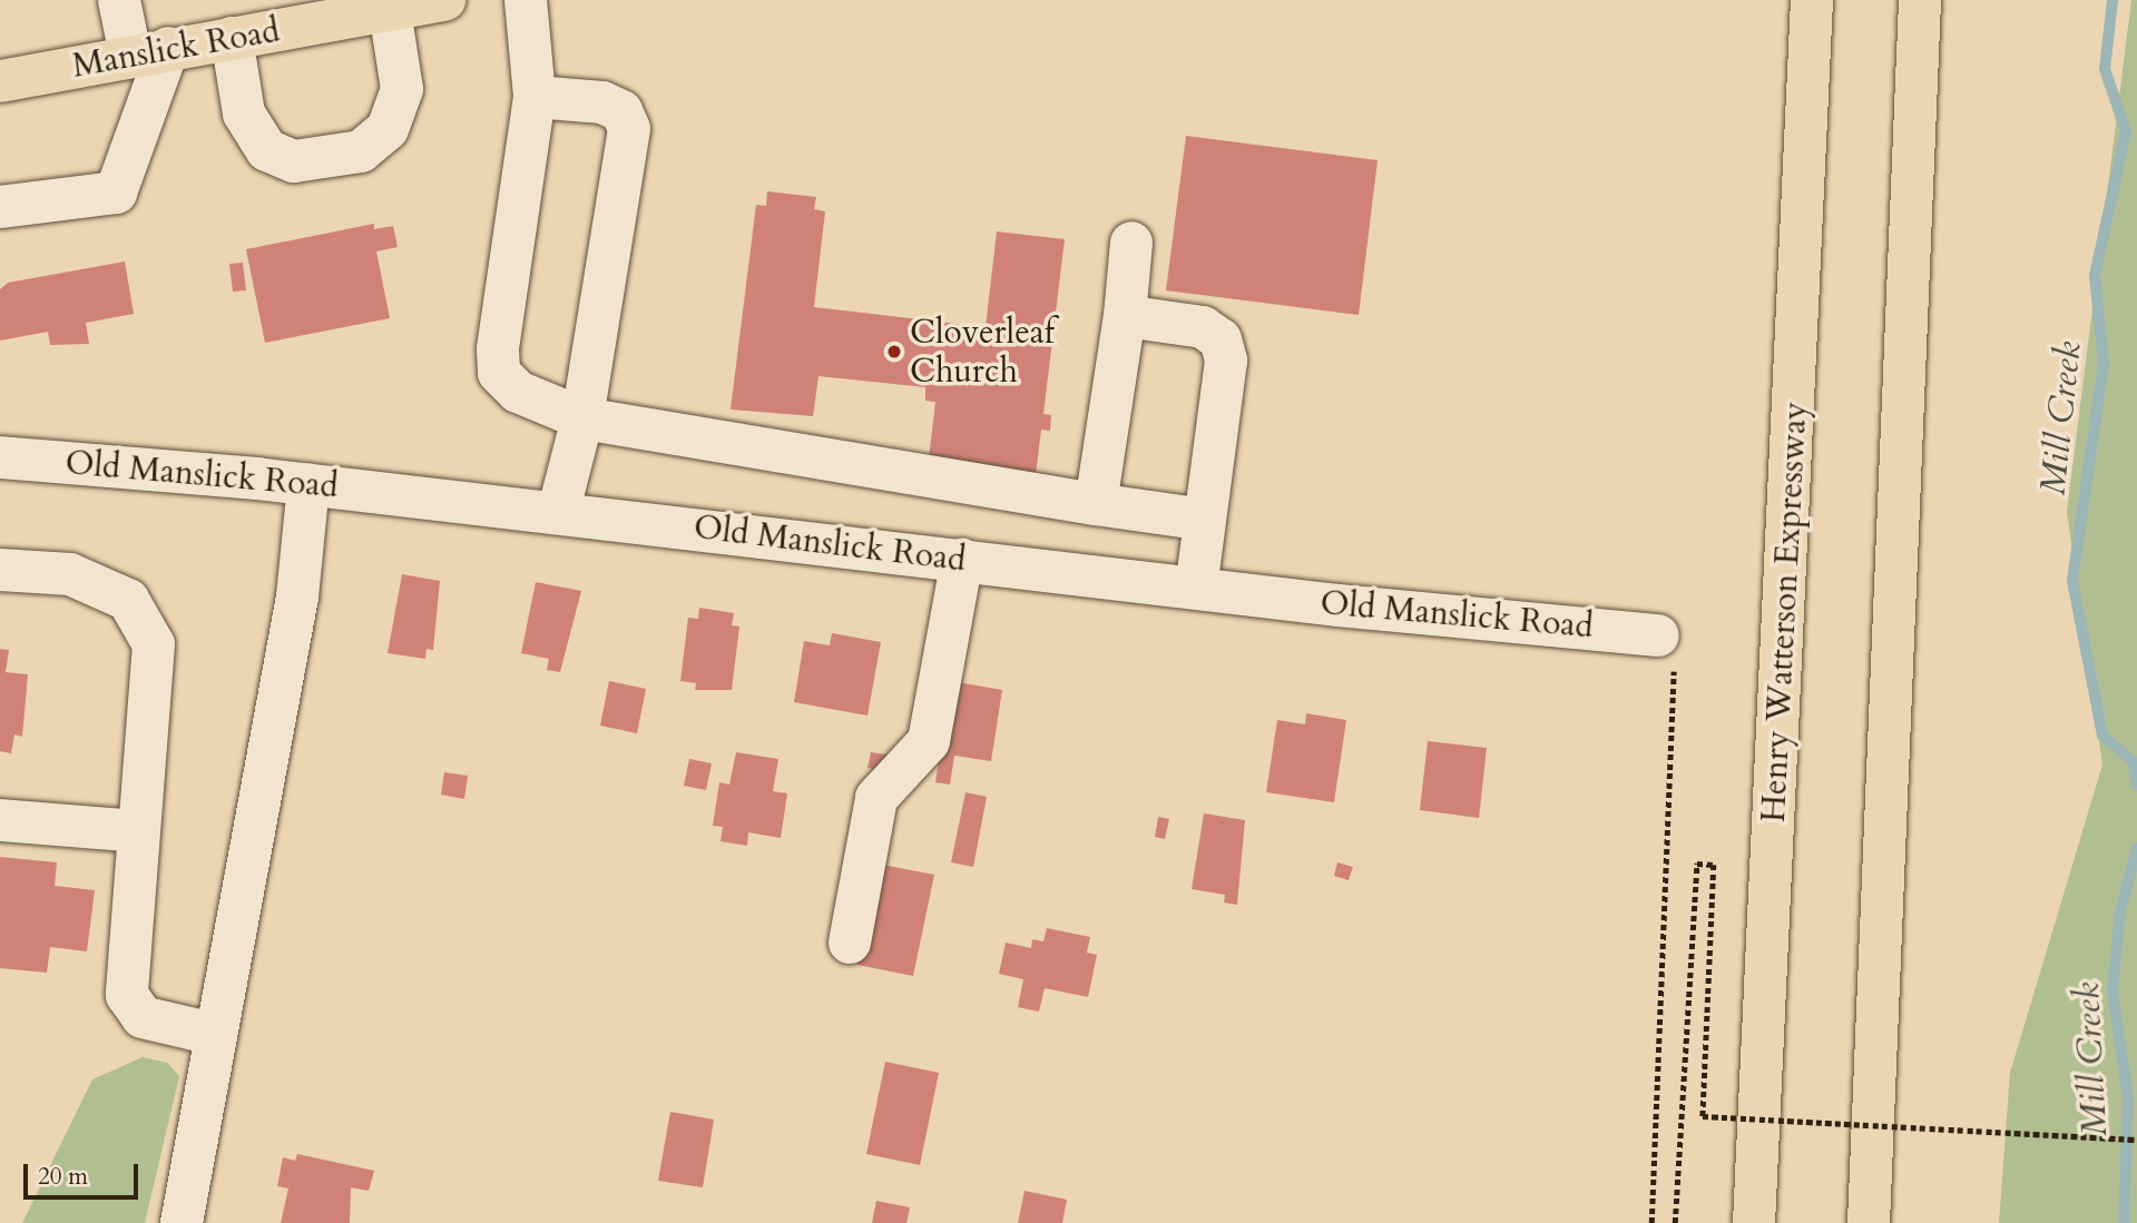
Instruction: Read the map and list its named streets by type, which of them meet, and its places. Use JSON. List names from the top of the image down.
{
  "streets": {
    "main road": ["Manslick Road", "Henry Watterson Expressway"],
    "street": ["Old Manslick Road"]
  },
  "water": ["Mill Creek"],
  "places": ["Cloverleaf Church"],
  "scale_bar": "20 m"
}
